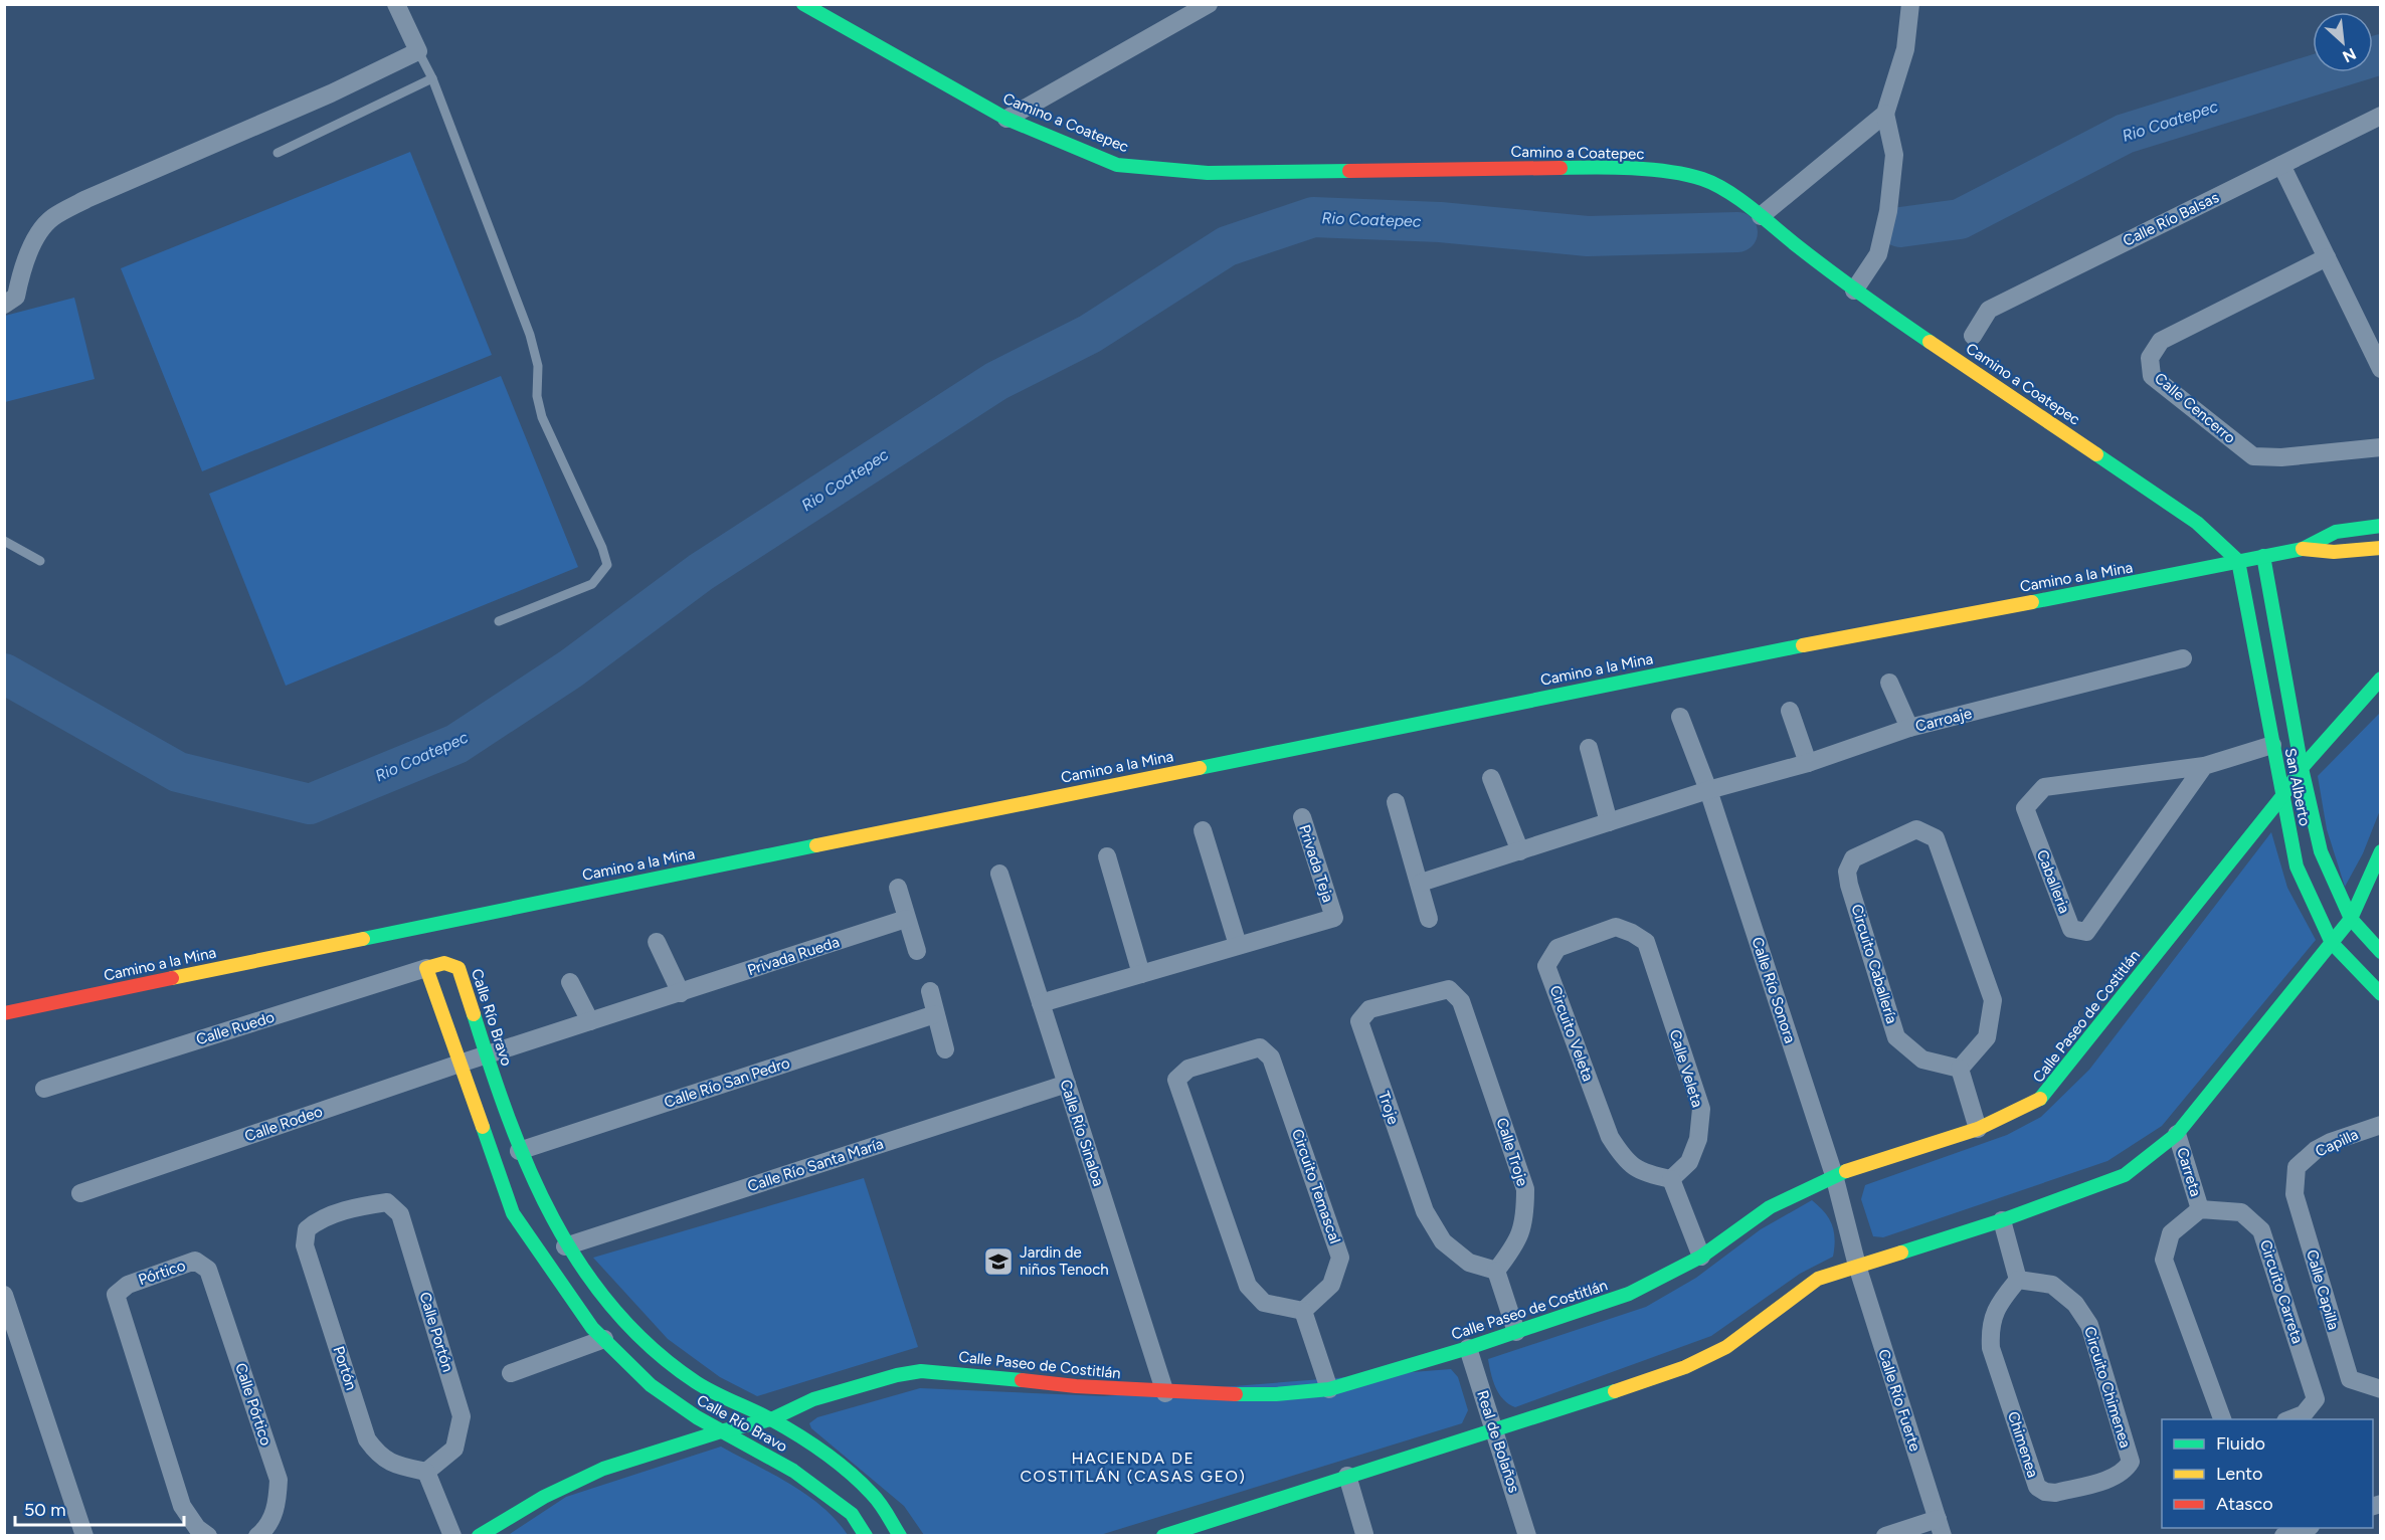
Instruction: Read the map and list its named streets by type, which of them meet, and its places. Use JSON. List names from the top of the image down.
{
  "streets": {
    "street": [
      "Camino a Coatepec",
      "Calle Río Balsas",
      "Calle Cencerro",
      "Camino a la Mina",
      "Carroaje",
      "San Alberto",
      "Privada Teja",
      "Caballeria",
      "Privada Rueda",
      "Circuito Caballería",
      "Calle Río Sonora",
      "Calle Paseo de Costitlán",
      "Calle Río Bravo",
      "Calle Ruedo",
      "Circuito Veleta",
      "Calle Veleta",
      "Calle Río San Pedro",
      "Troje",
      "Calle Rodeo",
      "Calle Río Sinaloa",
      "Capilla",
      "Calle Troje",
      "Calle Río Santa María",
      "Carreta",
      "Circuito Temascal",
      "Pórtico",
      "Calle Capilla",
      "Circuito Carreta",
      "Calle Portón",
      "Portón",
      "Circuito Chimenea",
      "Calle Río Fuerte",
      "Calle Pórtico",
      "Real de Bolaños",
      "Chimenea"
    ]
  },
  "crossings": [
    ["Camino a Coatepec", "Camino a la Mina"],
    ["Camino a Coatepec", "San Alberto"],
    ["Camino a la Mina", "San Alberto"],
    ["Carroaje", "Calle Río Sonora"],
    ["San Alberto", "Caballeria"],
    ["San Alberto", "Calle Paseo de Costitlán"],
    ["Privada Teja", "Calle Río Sinaloa"],
    ["Privada Rueda", "Calle Río Bravo"],
    ["Privada Rueda", "Calle Rodeo"],
    ["Calle Río Sonora", "Calle Paseo de Costitlán"],
    ["Calle Río Sonora", "Calle Río Fuerte"],
    ["Calle Paseo de Costitlán", "Calle Río Bravo"],
    ["Calle Paseo de Costitlán", "Calle Río Sinaloa"],
    ["Calle Paseo de Costitlán", "Real de Bolaños"],
    ["Calle Río Bravo", "Calle Ruedo"],
    ["Calle Río Bravo", "Calle Río San Pedro"],
    ["Calle Río Bravo", "Calle Rodeo"],
    ["Calle Río Bravo", "Calle Río Santa María"],
    ["Circuito Veleta", "Calle Veleta"],
    ["Troje", "Calle Troje"],
    ["Calle Río Sinaloa", "Calle Río Santa María"],
    ["Capilla", "Calle Capilla"],
    ["Carreta", "Circuito Carreta"],
    ["Pórtico", "Calle Pórtico"],
    ["Calle Portón", "Portón"],
    ["Circuito Chimenea", "Chimenea"]
  ],
  "districts": ["HACIENDA DE COSTITLÁN (CASAS GEO)"],
  "water": ["Rio Coatepec"],
  "places": {
    "school or university": ["Jardin de niños Tenoch"]
  },
  "legend": ["Fluido", "Lento", "Atasco"],
  "scale_bar": "50 m",
  "north": "bottom right"
}
